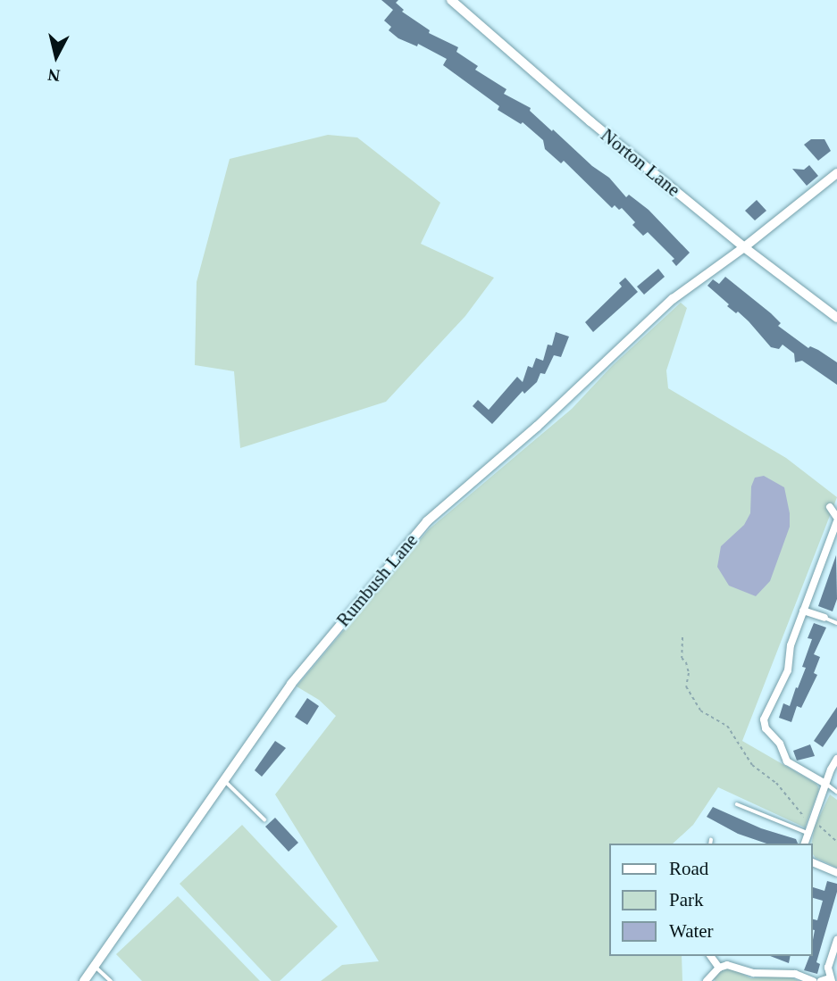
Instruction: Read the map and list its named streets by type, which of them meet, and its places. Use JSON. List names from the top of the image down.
{
  "streets": {
    "street": ["Norton Lane", "Rumbush Lane"]
  },
  "crossings": [
    ["Norton Lane", "Rumbush Lane"]
  ],
  "legend": ["Road", "Park", "Water"],
  "north": "bottom"
}
